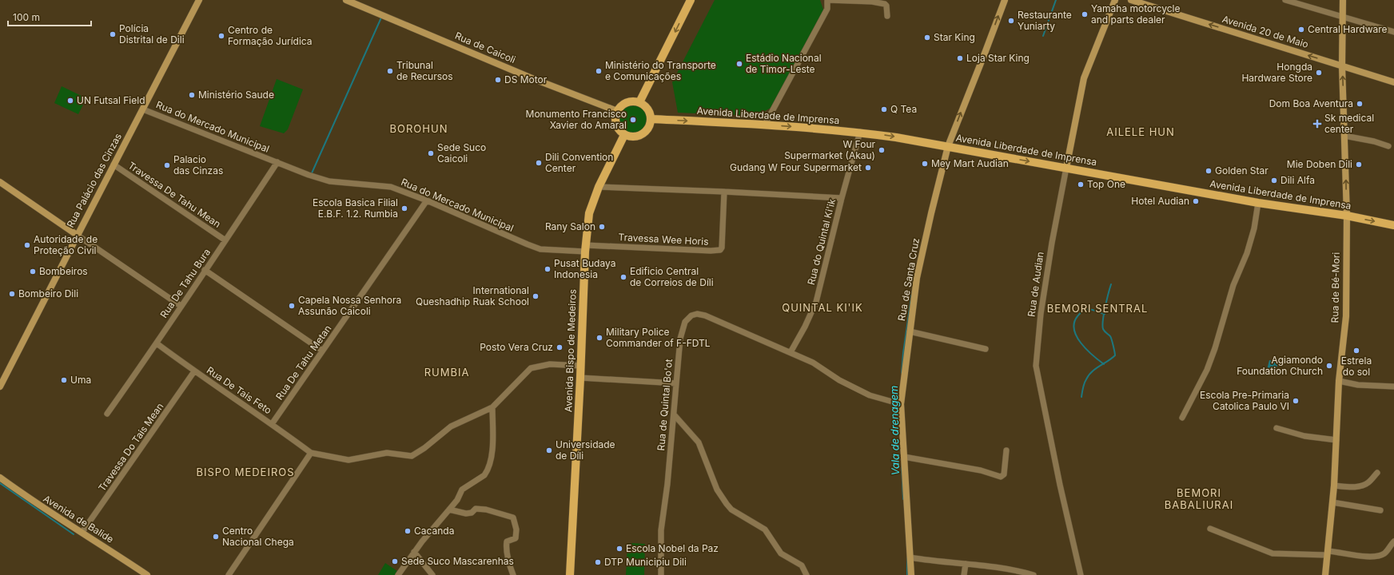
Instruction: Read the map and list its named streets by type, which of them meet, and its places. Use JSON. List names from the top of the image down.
{
  "streets": {
    "main road": ["Avenida Liberdade de Imprensa", "Avenida Bispo de Medeiros"],
    "street": [
      "Avenida 20 de Maio",
      "Rua de Caicoli",
      "Rua do Mercado Municipal",
      "Rua Palácio das Cinzas",
      "Travessa De Tahu Mean",
      "Travessa Wee Horis",
      "Rua do Quintal Ki'ik",
      "Rua de Santa Cruz",
      "Rua De Tahu Bura",
      "Rua de Audian",
      "Rua de Bé-Mori",
      "Rua De Tahu Metan",
      "Rua De Tais Feto",
      "Rua de Quintal Bo'ot",
      "Travessa Do Tais Mean",
      "Avenida de Balide"
    ]
  },
  "crossings": [
    ["Avenida 20 de Maio", "Rua de Bé-Mori"],
    ["Rua de Caicoli", "Avenida Liberdade de Imprensa"],
    ["Rua de Caicoli", "Avenida Bispo de Medeiros"],
    ["Avenida Liberdade de Imprensa", "Rua do Quintal Ki'ik"],
    ["Avenida Liberdade de Imprensa", "Rua de Santa Cruz"],
    ["Avenida Liberdade de Imprensa", "Rua de Audian"],
    ["Avenida Liberdade de Imprensa", "Rua de Bé-Mori"],
    ["Avenida Liberdade de Imprensa", "Avenida Bispo de Medeiros"],
    ["Rua do Mercado Municipal", "Rua Palácio das Cinzas"],
    ["Rua do Mercado Municipal", "Travessa Wee Horis"],
    ["Rua do Mercado Municipal", "Rua De Tahu Bura"],
    ["Rua do Mercado Municipal", "Avenida Bispo de Medeiros"],
    ["Rua do Mercado Municipal", "Rua De Tahu Metan"],
    ["Rua Palácio das Cinzas", "Travessa De Tahu Mean"],
    ["Travessa De Tahu Mean", "Rua De Tahu Bura"],
    ["Travessa Wee Horis", "Avenida Bispo de Medeiros"],
    ["Rua do Quintal Ki'ik", "Rua de Quintal Bo'ot"],
    ["Rua de Santa Cruz", "Rua de Quintal Bo'ot"],
    ["Rua De Tahu Bura", "Rua De Tais Feto"],
    ["Rua De Tahu Metan", "Rua De Tais Feto"],
    ["Rua De Tais Feto", "Travessa Do Tais Mean"],
    ["Travessa Do Tais Mean", "Avenida de Balide"]
  ],
  "one_way": ["Avenida Liberdade de Imprensa"],
  "districts": [
    "BOROHUN",
    "AILELE HUN",
    "QUINTAL KI'IK",
    "BEMORI SENTRAL",
    "RUMBIA",
    "BISPO MEDEIROS",
    "BEMORI BABALIURAI"
  ],
  "water": ["Vala de drenagem"],
  "places": {
    "other": [
      "Yamaha motorcycle and parts dealer",
      "Restaurante Yuniarty",
      "Central Hardware",
      "Polícia Distrital de Dili",
      "Centro de Formação Jurídica",
      "Star King",
      "Loja Star King",
      "Estádio Nacional de Timor-Leste",
      "Tribunal de Recursos",
      "Ministério do Transporte e Comunicações",
      "Hongda Hardware Store",
      "DS Motor",
      "Ministério Saude",
      "UN Futsal Field",
      "Dom Boa Aventura",
      "Q Tea",
      "Monumento Francisco Xavier do Amaral",
      "W Four Supermarket (Akau)",
      "Sede Suco Caicoli",
      "Dili Convention Center",
      "Mey Mart Audian",
      "Mie Doben Dili",
      "Palacio das Cinzas",
      "Gudang W Four Supermarket",
      "Golden Star",
      "Dili Alfa",
      "Top One",
      "Hotel Audian",
      "Escola Basica Filial E.B.F. 1.2. Rumbia",
      "Rany Salon",
      "Autoridade de Proteção Civil",
      "Pusat Budaya Indonesia",
      "Bombeiros",
      "Edificio Central de Correios de Díli",
      "Bombeiro Dili",
      "International Queshadhip Ruak School",
      "Capela Nossa Senhora Assunão Caicoli",
      "Military Police Commander of F-FDTL",
      "Posto Vera Cruz",
      "Estrela do sol",
      "Agiamondo Foundation Church",
      "Uma",
      "Escola Pre-Primaria Catolica Paulo VI",
      "Universidade de Díli",
      "Cacanda",
      "Centro Nacional Chega",
      "Escola Nobel da Paz",
      "Sede Suco Mascarenhas",
      "DTP Municipiu Dili"
    ],
    "health": ["Sk medical center"]
  },
  "scale_bar": "100 m"
}
